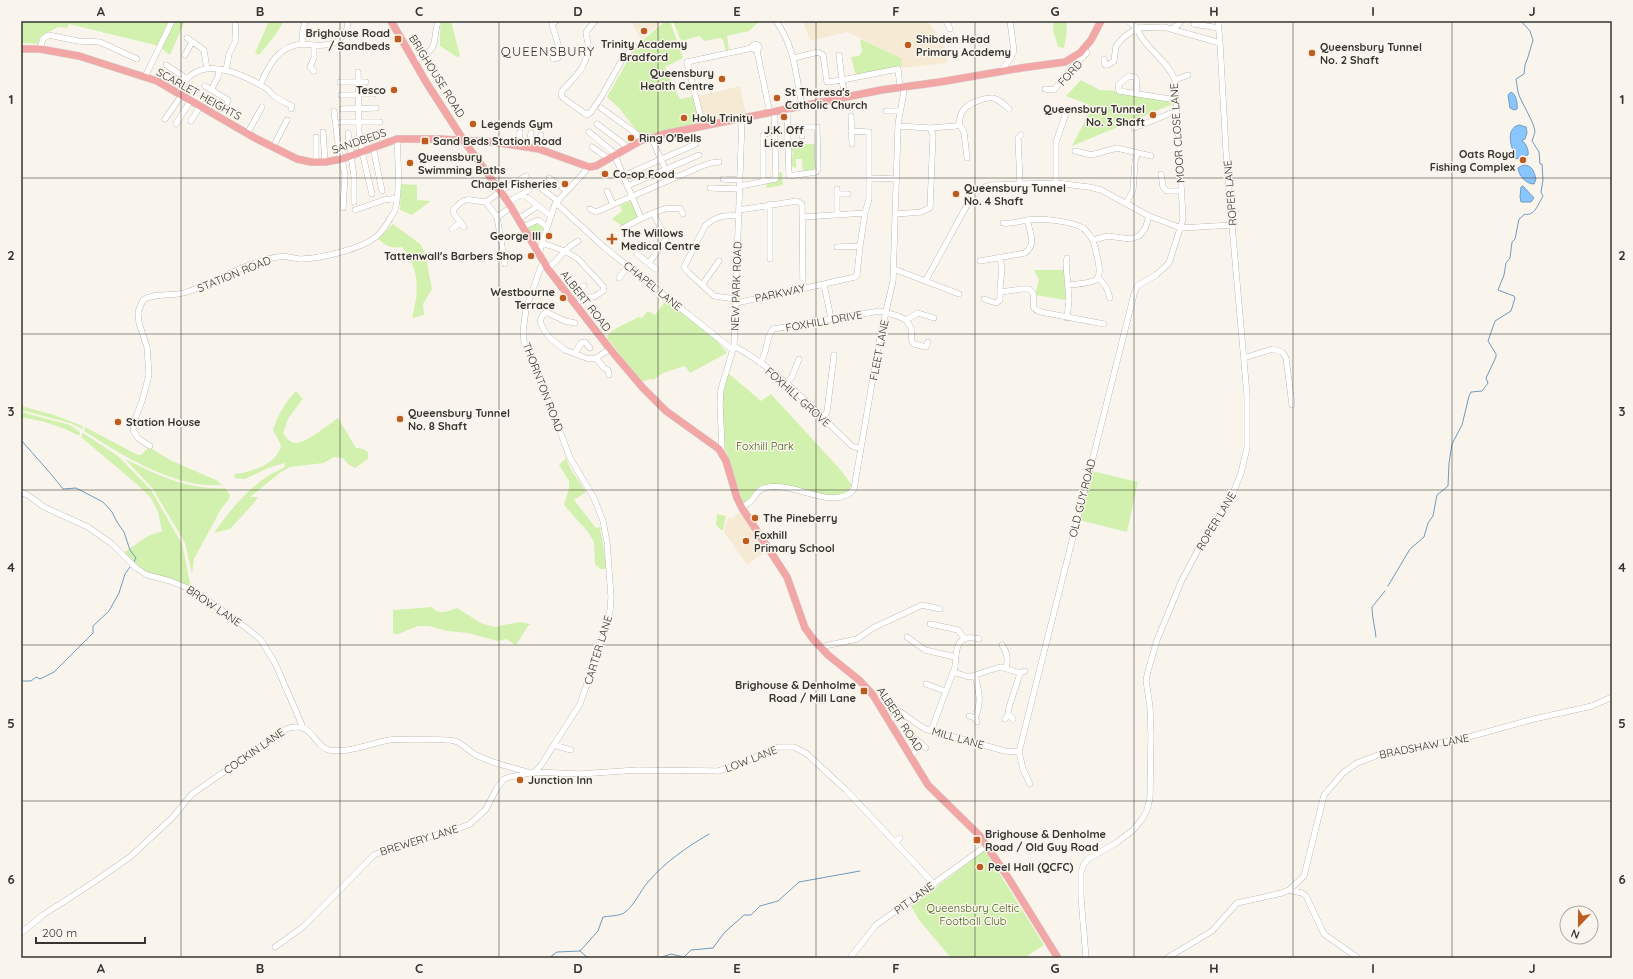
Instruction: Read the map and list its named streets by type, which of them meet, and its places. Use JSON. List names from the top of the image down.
{
  "streets": {
    "main road": [
      "BRIGHOUSE ROAD",
      "SCARLET HEIGHTS",
      "SANDBEDS",
      "ALBERT ROAD"
    ],
    "street": [
      "FORD",
      "MOOR CLOSE LANE",
      "ROPER LANE",
      "STATION ROAD",
      "CHAPEL LANE",
      "NEW PARK ROAD",
      "PARKWAY",
      "FOXHILL DRIVE",
      "FLEET LANE",
      "THORNTON ROAD",
      "FOXHILL GROVE",
      "OLD GUY ROAD",
      "BROW LANE",
      "CARTER LANE",
      "MILL LANE",
      "BRADSHAW LANE",
      "COCKIN LANE",
      "LOW LANE",
      "BREWERY LANE",
      "PIT LANE"
    ]
  },
  "crossings": [
    ["BRIGHOUSE ROAD", "SANDBEDS"],
    ["BRIGHOUSE ROAD", "ALBERT ROAD"],
    ["SCARLET HEIGHTS", "SANDBEDS"],
    ["MOOR CLOSE LANE", "OLD GUY ROAD"],
    ["SANDBEDS", "STATION ROAD"],
    ["SANDBEDS", "ALBERT ROAD"],
    ["SANDBEDS", "THORNTON ROAD"],
    ["CHAPEL LANE", "NEW PARK ROAD"],
    ["CHAPEL LANE", "THORNTON ROAD"],
    ["CHAPEL LANE", "FOXHILL GROVE"],
    ["NEW PARK ROAD", "PARKWAY"],
    ["NEW PARK ROAD", "ALBERT ROAD"],
    ["NEW PARK ROAD", "FOXHILL GROVE"],
    ["ALBERT ROAD", "FLEET LANE"],
    ["ALBERT ROAD", "THORNTON ROAD"],
    ["ALBERT ROAD", "MILL LANE"],
    ["ALBERT ROAD", "PIT LANE"],
    ["FOXHILL DRIVE", "FLEET LANE"],
    ["FOXHILL DRIVE", "FOXHILL GROVE"],
    ["FLEET LANE", "FOXHILL GROVE"],
    ["THORNTON ROAD", "CARTER LANE"],
    ["OLD GUY ROAD", "MILL LANE"],
    ["BROW LANE", "COCKIN LANE"],
    ["CARTER LANE", "LOW LANE"],
    ["LOW LANE", "PIT LANE"]
  ],
  "districts": ["QUEENSBURY"],
  "parks": ["Foxhill Park", "Queensbury Celtic Football Club"],
  "places": {
    "other": [
      "Trinity Academy Bradford",
      "Shibden Head Primary Academy",
      "Queensbury Tunnel No. 2 Shaft",
      "Queensbury Health Centre",
      "Tesco",
      "St Theresa's Catholic Church",
      "Queensbury Tunnel No. 3 Shaft",
      "J.K. Off Licence",
      "Holy Trinity",
      "Legends Gym",
      "Ring O'Bells",
      "Oats Royd Fishing Complex",
      "Queensbury Swimming Baths",
      "Co-op Food",
      "Chapel Fisheries",
      "Queensbury Tunnel No. 4 Shaft",
      "George III",
      "Tattenwall's Barbers Shop",
      "Westbourne Terrace",
      "Queensbury Tunnel No. 8 Shaft",
      "Station House",
      "The Pineberry",
      "Foxhill Primary School",
      "Junction Inn",
      "Peel Hall (QCFC)"
    ],
    "transit": [
      "Brighouse Road / Sandbeds",
      "Sand Beds Station Road",
      "Brighouse & Denholme Road / Mill Lane",
      "Brighouse & Denholme Road / Old Guy Road"
    ],
    "health": ["The Willows Medical Centre"]
  },
  "scale_bar": "200 m",
  "north": "bottom",
  "grid": {
    "columns": [
      "A",
      "B",
      "C",
      "D",
      "E",
      "F",
      "G",
      "H",
      "I",
      "J"
    ],
    "rows": [
      "1",
      "2",
      "3",
      "4",
      "5",
      "6"
    ]
  }
}
